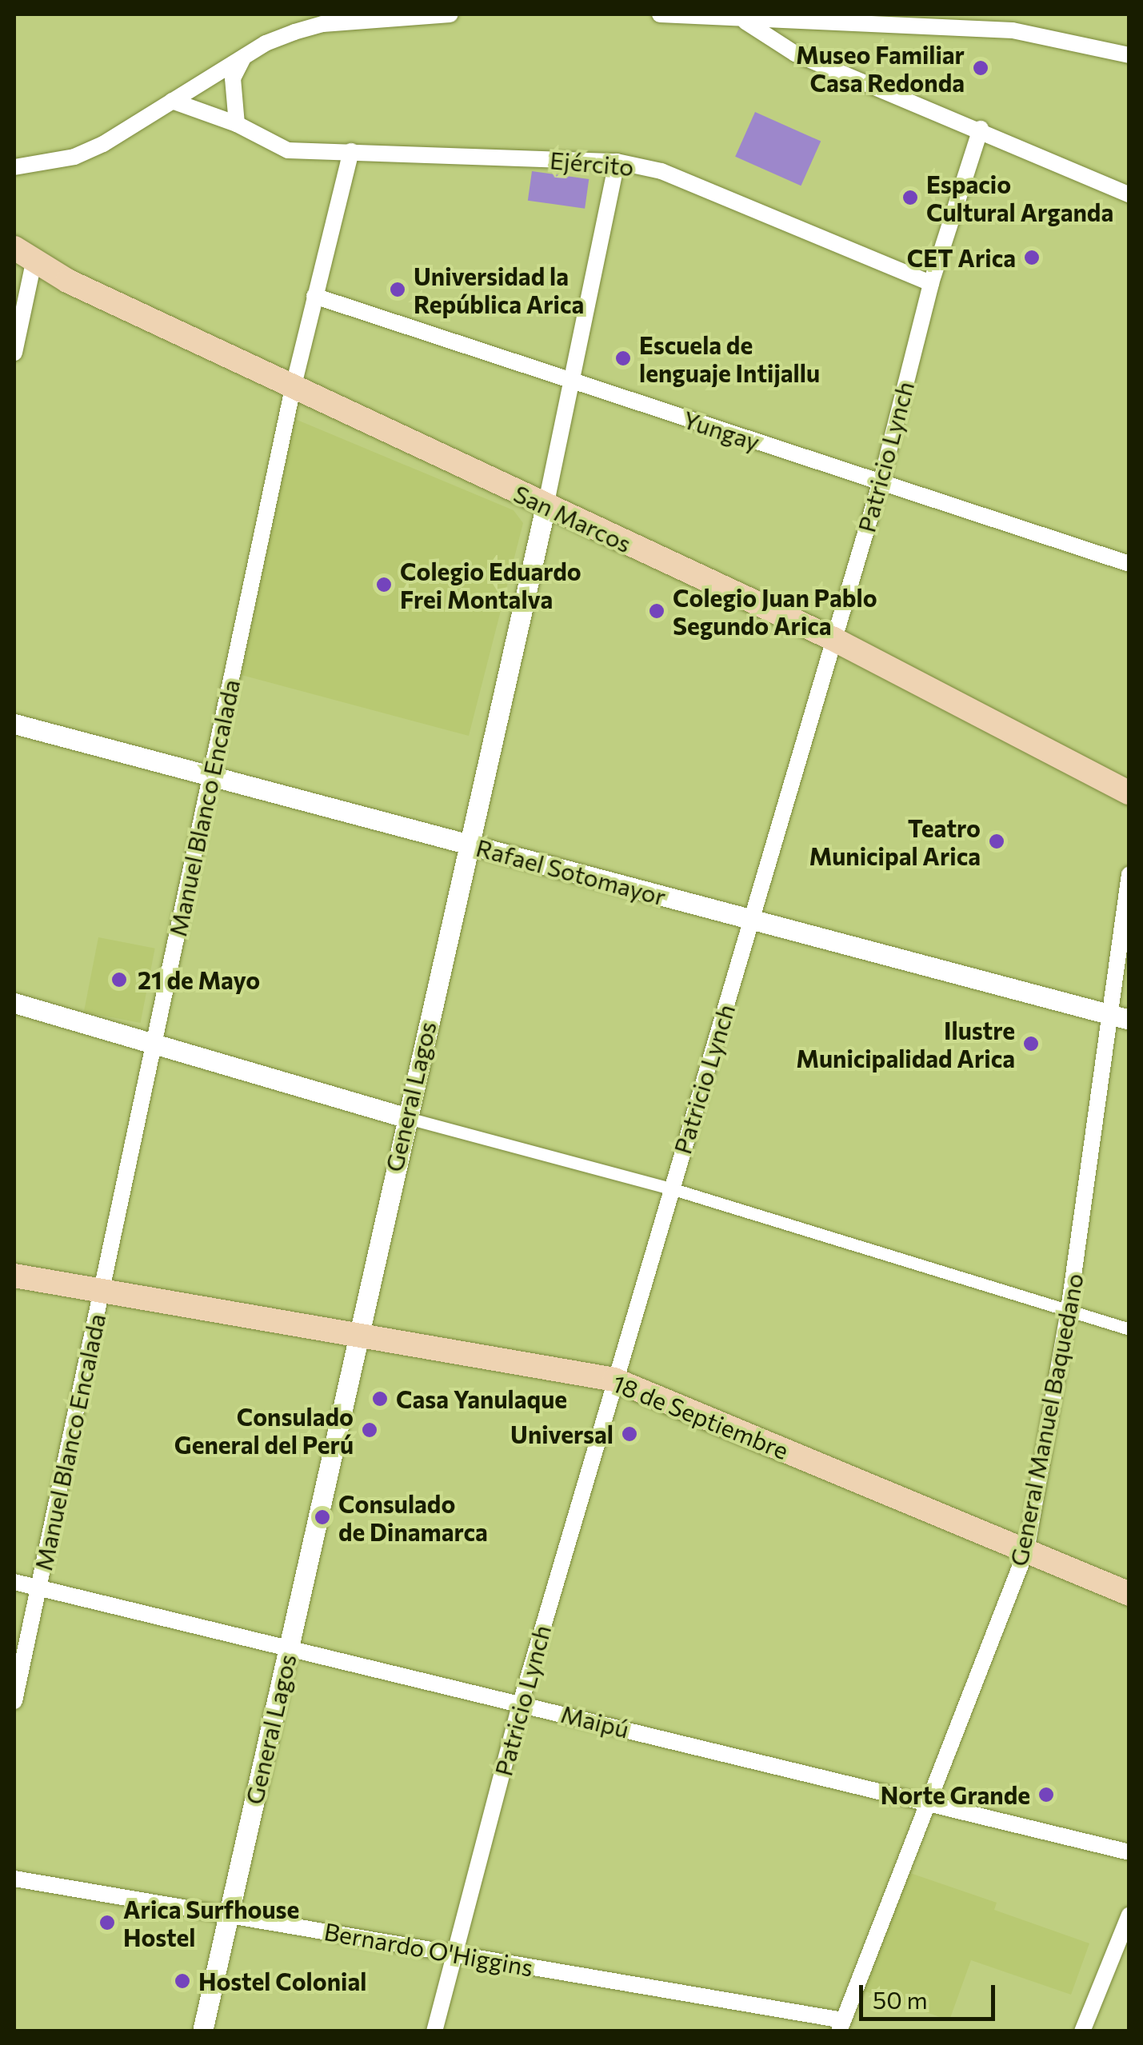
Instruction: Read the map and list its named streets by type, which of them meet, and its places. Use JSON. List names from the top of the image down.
{
  "streets": {
    "main road": ["San Marcos", "18 de Septiembre"],
    "street": [
      "Ejército",
      "Yungay",
      "Patricio Lynch",
      "Manuel Blanco Encalada",
      "Rafael Sotomayor",
      "General Lagos",
      "General Manuel Baquedano",
      "Maipú",
      "Bernardo O'Higgins"
    ]
  },
  "crossings": [
    ["Ejército", "Patricio Lynch"],
    ["Ejército", "Manuel Blanco Encalada"],
    ["Ejército", "General Lagos"],
    ["Yungay", "Patricio Lynch"],
    ["Yungay", "Manuel Blanco Encalada"],
    ["Yungay", "General Lagos"],
    ["Patricio Lynch", "San Marcos"],
    ["Patricio Lynch", "Rafael Sotomayor"],
    ["Patricio Lynch", "18 de Septiembre"],
    ["Patricio Lynch", "Maipú"],
    ["Patricio Lynch", "Bernardo O'Higgins"],
    ["San Marcos", "Manuel Blanco Encalada"],
    ["San Marcos", "General Lagos"],
    ["Manuel Blanco Encalada", "Rafael Sotomayor"],
    ["Manuel Blanco Encalada", "18 de Septiembre"],
    ["Manuel Blanco Encalada", "Maipú"],
    ["Rafael Sotomayor", "General Lagos"],
    ["Rafael Sotomayor", "General Manuel Baquedano"],
    ["General Lagos", "18 de Septiembre"],
    ["General Lagos", "Maipú"],
    ["General Lagos", "Bernardo O'Higgins"],
    ["18 de Septiembre", "General Manuel Baquedano"],
    ["General Manuel Baquedano", "Maipú"],
    ["General Manuel Baquedano", "Bernardo O'Higgins"]
  ],
  "places": [
    "Museo Familiar Casa Redonda",
    "Espacio Cultural Arganda",
    "CET Arica",
    "Universidad la República Arica",
    "Escuela de lenguaje Intijallu",
    "Colegio Eduardo Frei Montalva",
    "Colegio Juan Pablo Segundo Arica",
    "Teatro Municipal Arica",
    "21 de Mayo",
    "Ilustre Municipalidad Arica",
    "Casa Yanulaque",
    "Consulado General del Perú",
    "Universal",
    "Consulado de Dinamarca",
    "Norte Grande",
    "Arica Surfhouse Hostel",
    "Hostel Colonial"
  ],
  "scale_bar": "50 m"
}
